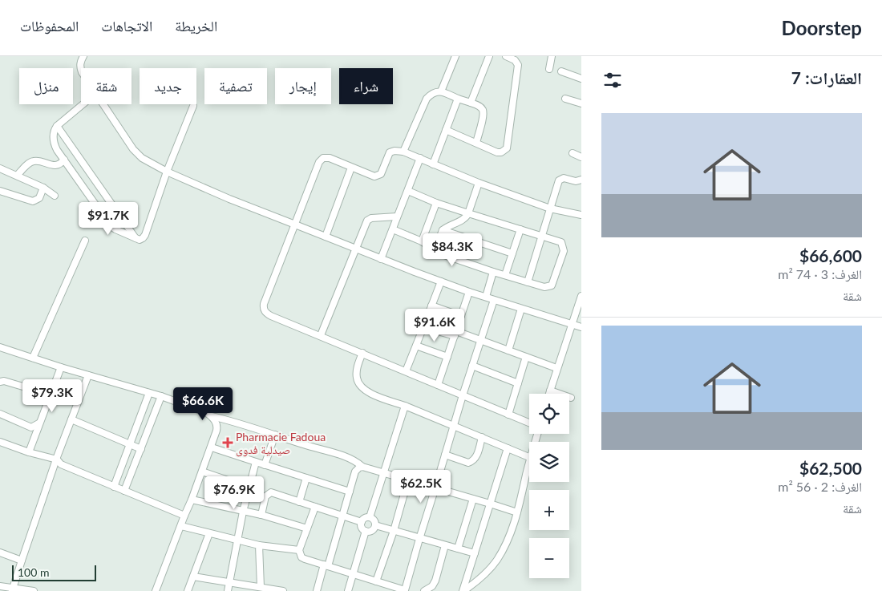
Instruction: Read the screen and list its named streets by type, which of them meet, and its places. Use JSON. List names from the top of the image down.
{
  "places": {
    "health": ["Pharmacie Fadoua صيدلية فدوى"]
  },
  "scale_bar": "100 m",
  "page": {
    "header": "Doorstep",
    "nav": ["الخريطة", "الاتجاهات", "المحفوظات"],
    "heading": "العقارات: 7",
    "chip": [
      "شراء",
      "إيجار",
      "تصفية",
      "جديد",
      "شقة",
      "منزل"
    ],
    "list": [
      {
        "name": "$66,600",
        "note": "الغرف: 3 · 74 m² · شقة"
      },
      {
        "name": "$62,500",
        "note": "الغرف: 2 · 56 m² · شقة"
      }
    ],
    "price": [
      "$91.7K",
      "$84.3K",
      "$91.6K",
      "$79.3K",
      "$66.6K",
      "$62.5K",
      "$76.9K"
    ],
    "map_buttons": ["+", "−"],
    "scale": "100 m"
  }
}
